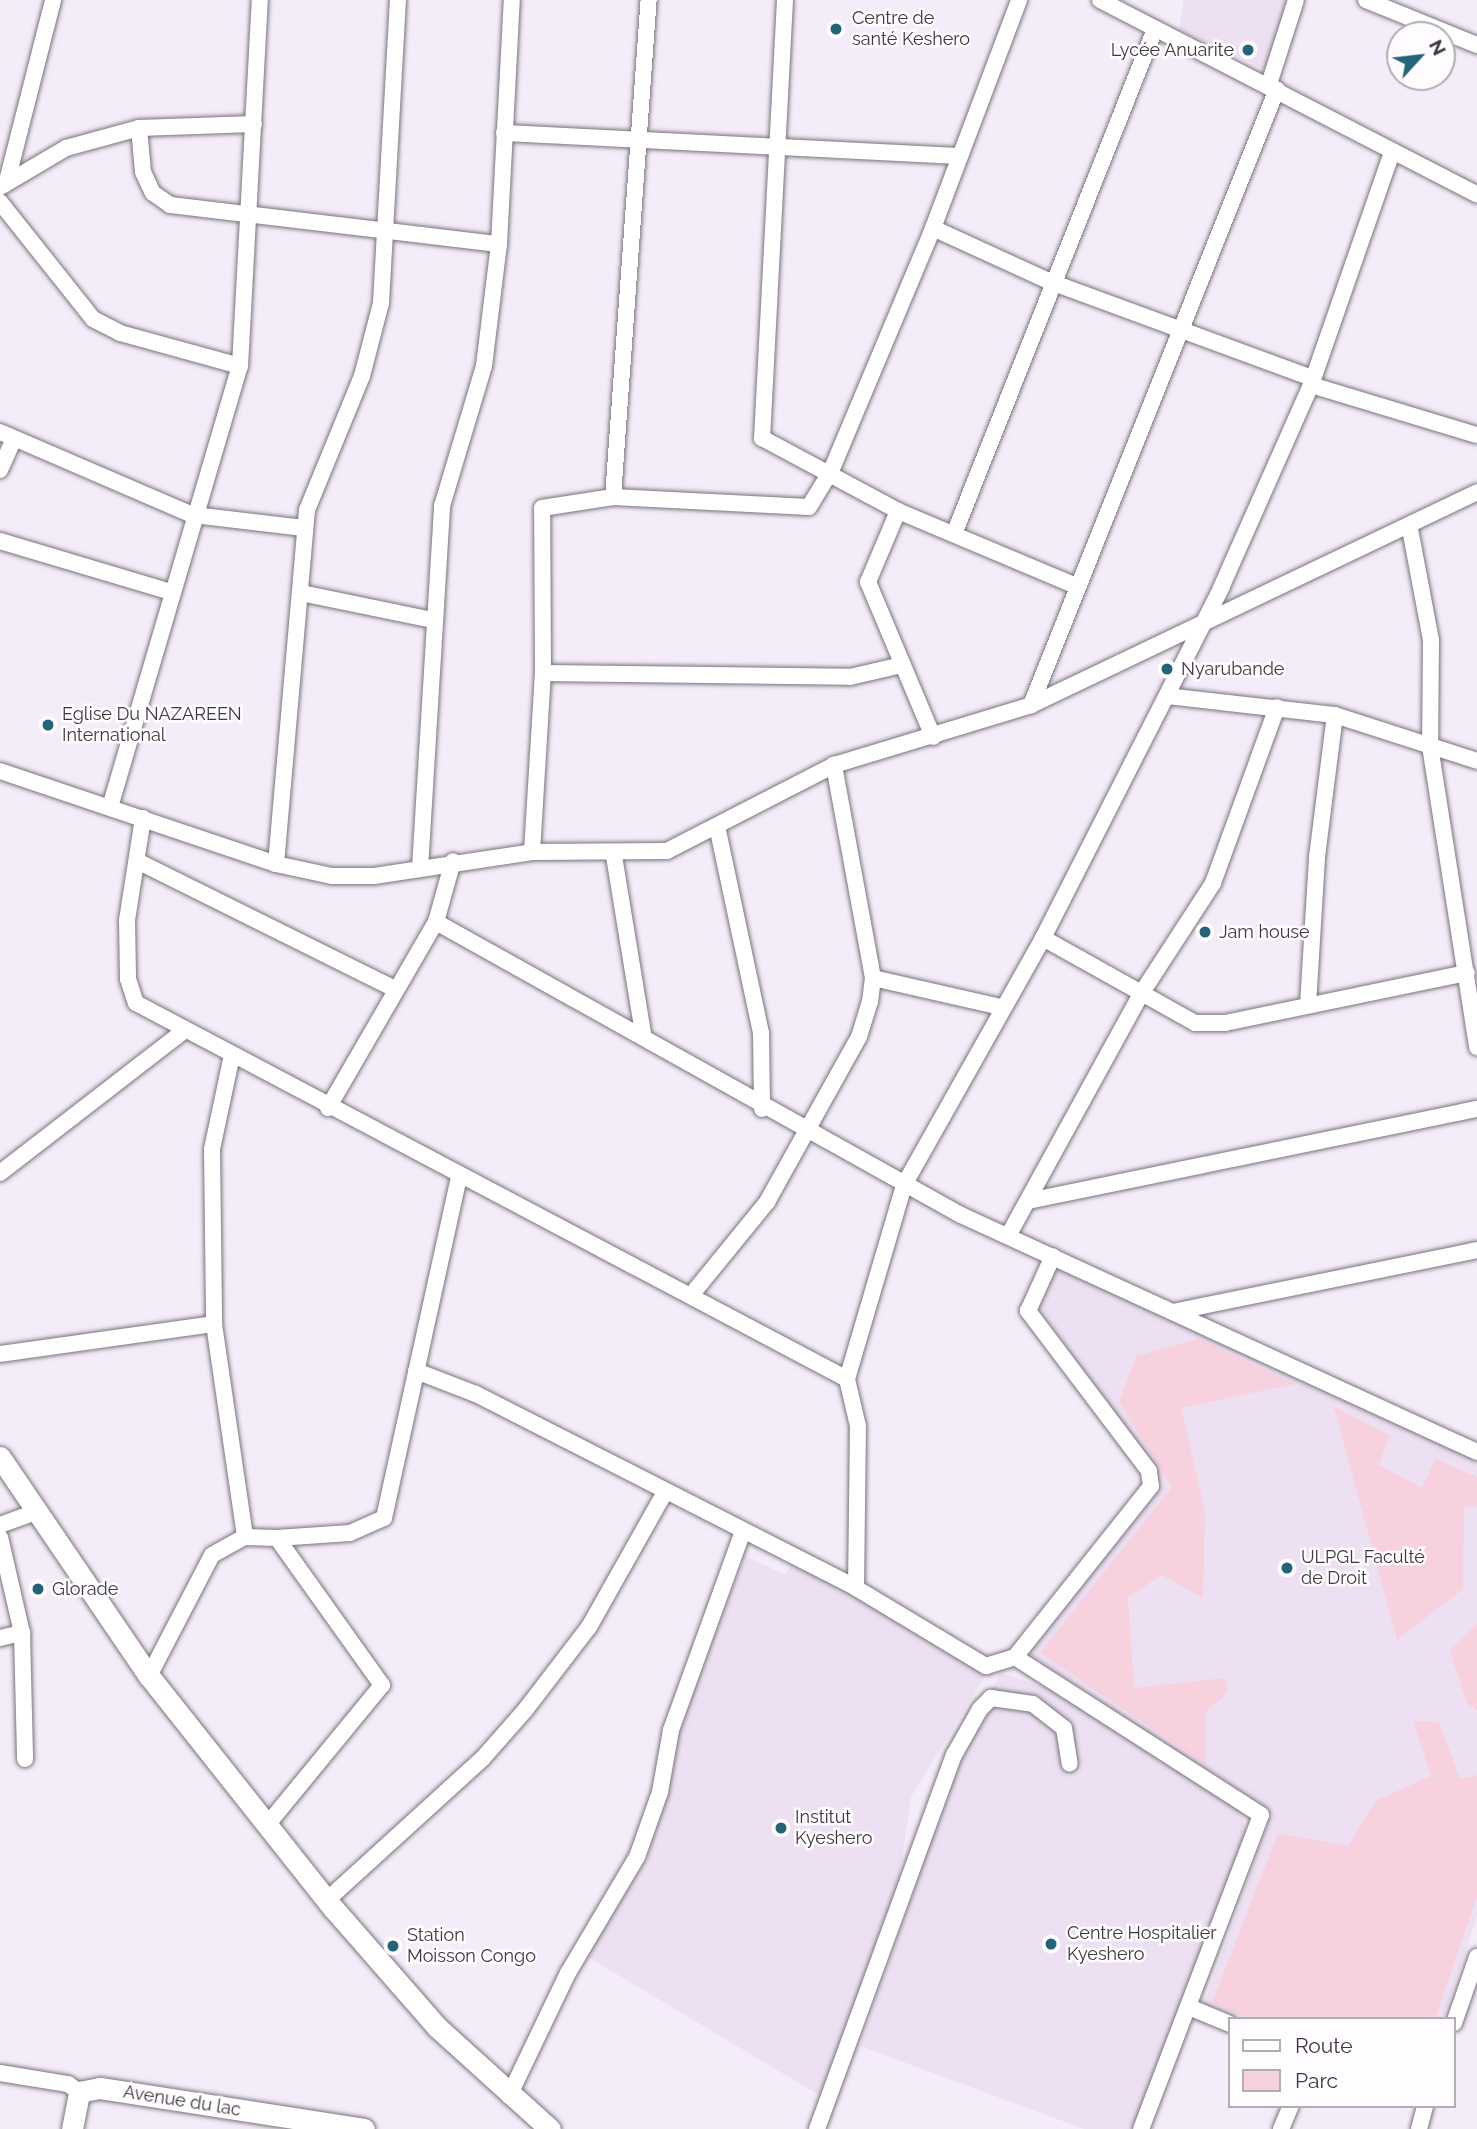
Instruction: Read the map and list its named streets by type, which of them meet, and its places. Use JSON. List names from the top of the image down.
{
  "streets": {
    "street": ["Avenue du lac"]
  },
  "places": [
    "Centre de santé Keshero",
    "Lycée Anuarite",
    "Nyarubande",
    "Eglise Du NAZAREEN International",
    "Jam house",
    "ULPGL Faculté de Droit",
    "Glorade",
    "Institut Kyeshero",
    "Centre Hospitalier Kyeshero",
    "Station Moisson Congo"
  ],
  "legend": ["Route", "Parc"],
  "north": "top right"
}
